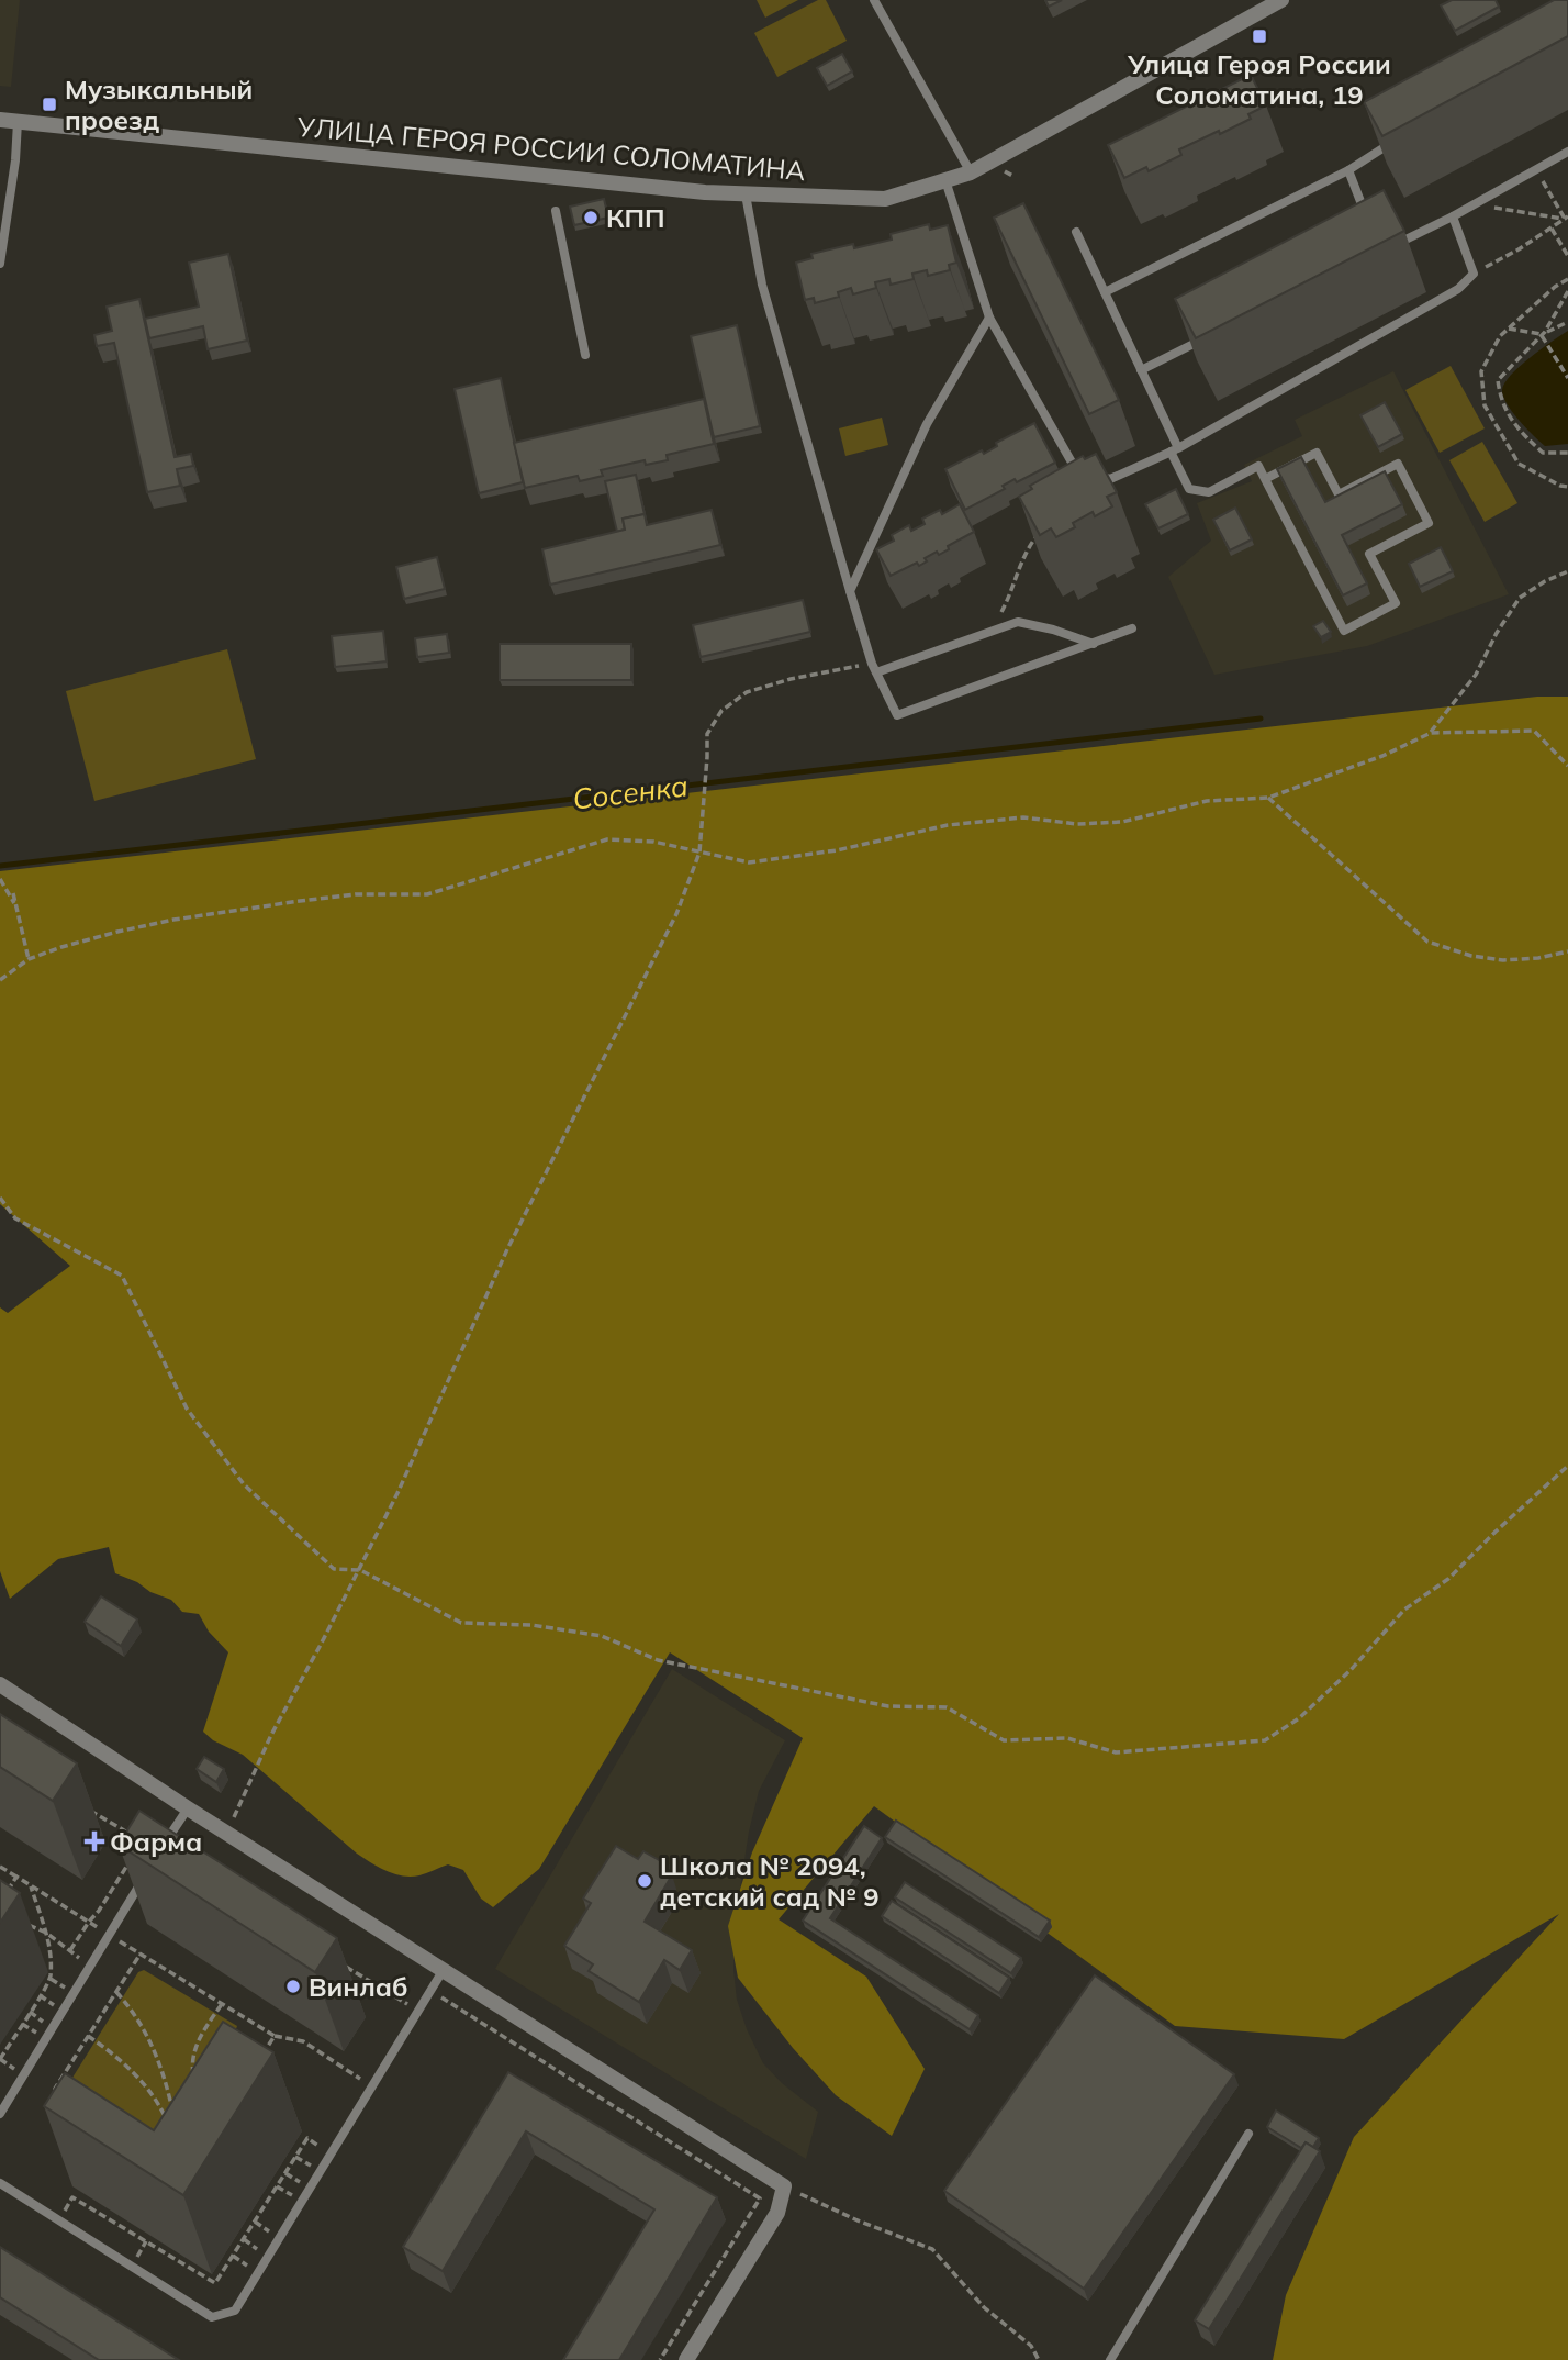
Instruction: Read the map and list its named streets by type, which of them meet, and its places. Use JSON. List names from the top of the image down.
{
  "streets": {
    "street": ["УЛИЦА ГЕРОЯ РОССИИ СОЛОМАТИНА"]
  },
  "water": ["Сосенка"],
  "places": {
    "transit": ["Улица Героя России Соломатина, 19", "Музыкальный проезд"],
    "other": ["КПП", "Школа № 2094, детский сад № 9", "Винлаб"],
    "health": ["Фарма"]
  }
}
